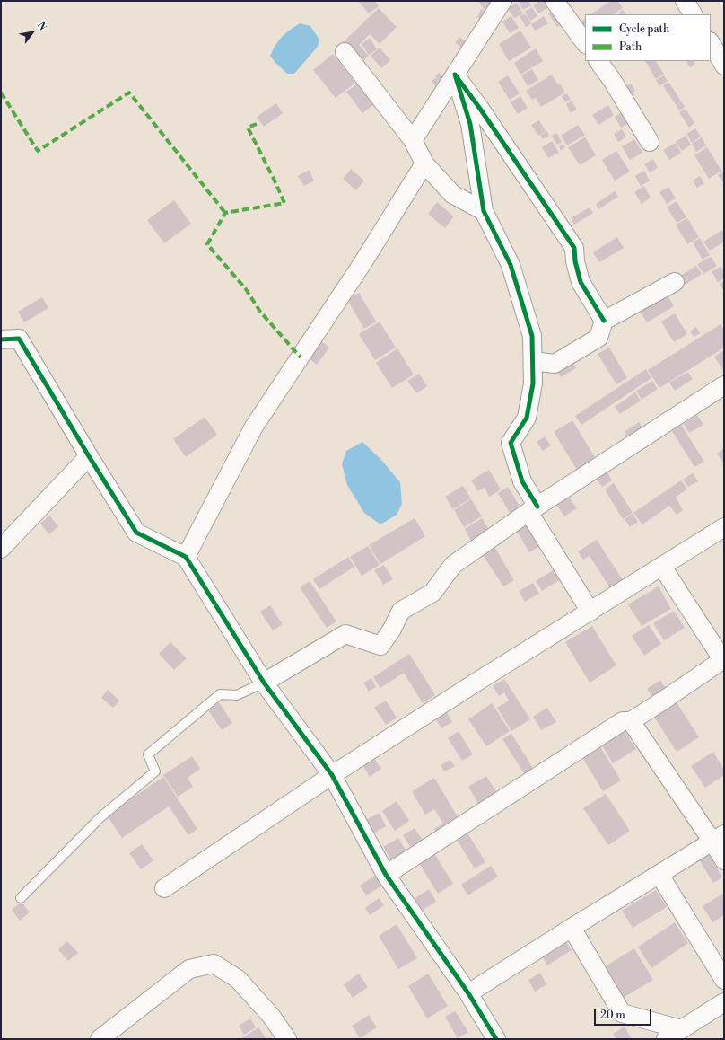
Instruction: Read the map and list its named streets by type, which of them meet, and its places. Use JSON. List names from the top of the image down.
{
  "legend": ["Cycle path", "Path"],
  "scale_bar": "20 m",
  "north": "top right"
}
